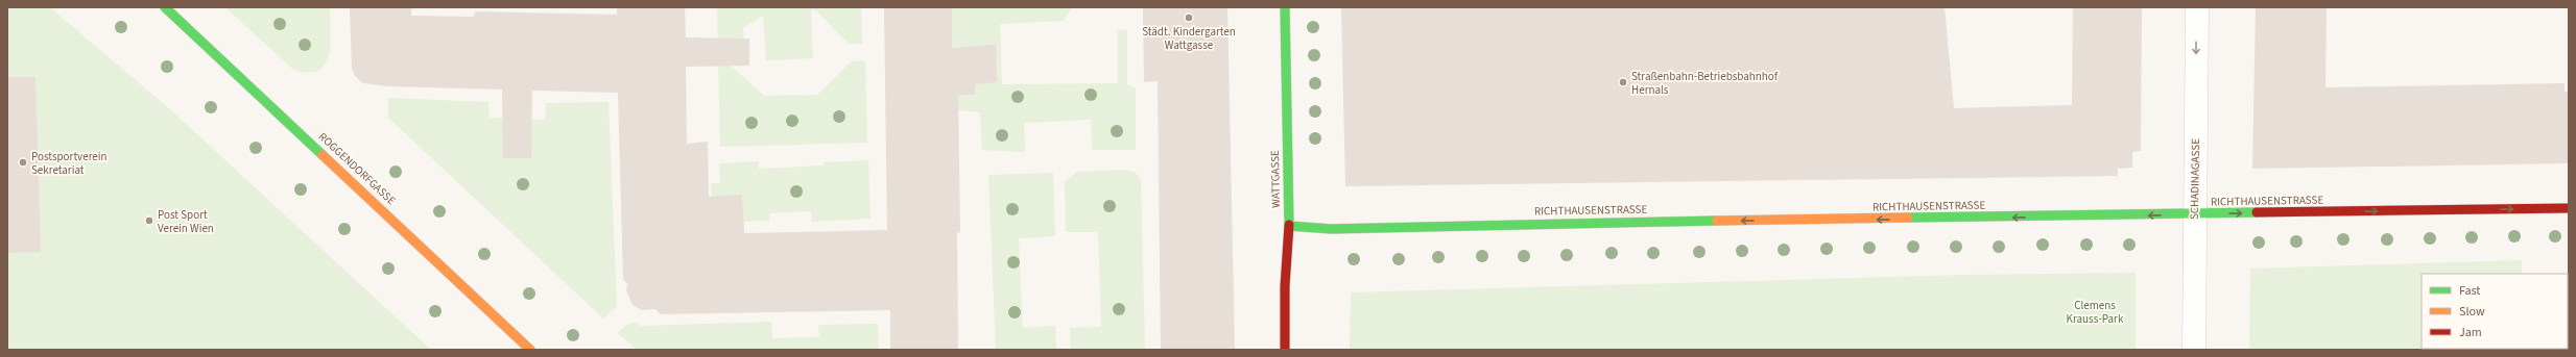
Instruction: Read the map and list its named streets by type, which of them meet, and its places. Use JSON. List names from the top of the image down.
{
  "streets": {
    "street": [
      "ROGGENDORFGASSE",
      "WATTGASSE",
      "SCHADINAGASSE",
      "RICHTHAUSENSTRASSE"
    ]
  },
  "crossings": [
    ["WATTGASSE", "RICHTHAUSENSTRASSE"],
    ["SCHADINAGASSE", "RICHTHAUSENSTRASSE"]
  ],
  "one_way": ["SCHADINAGASSE"],
  "parks": ["Clemens Krauss-Park"],
  "places": [
    "Städt. Kindergarten Wattgasse",
    "Straßenbahn-Betriebsbahnhof Hernals",
    "Postsportverein Sekretariat",
    "Post Sport Verein Wien"
  ],
  "legend": ["Fast", "Slow", "Jam"]
}
